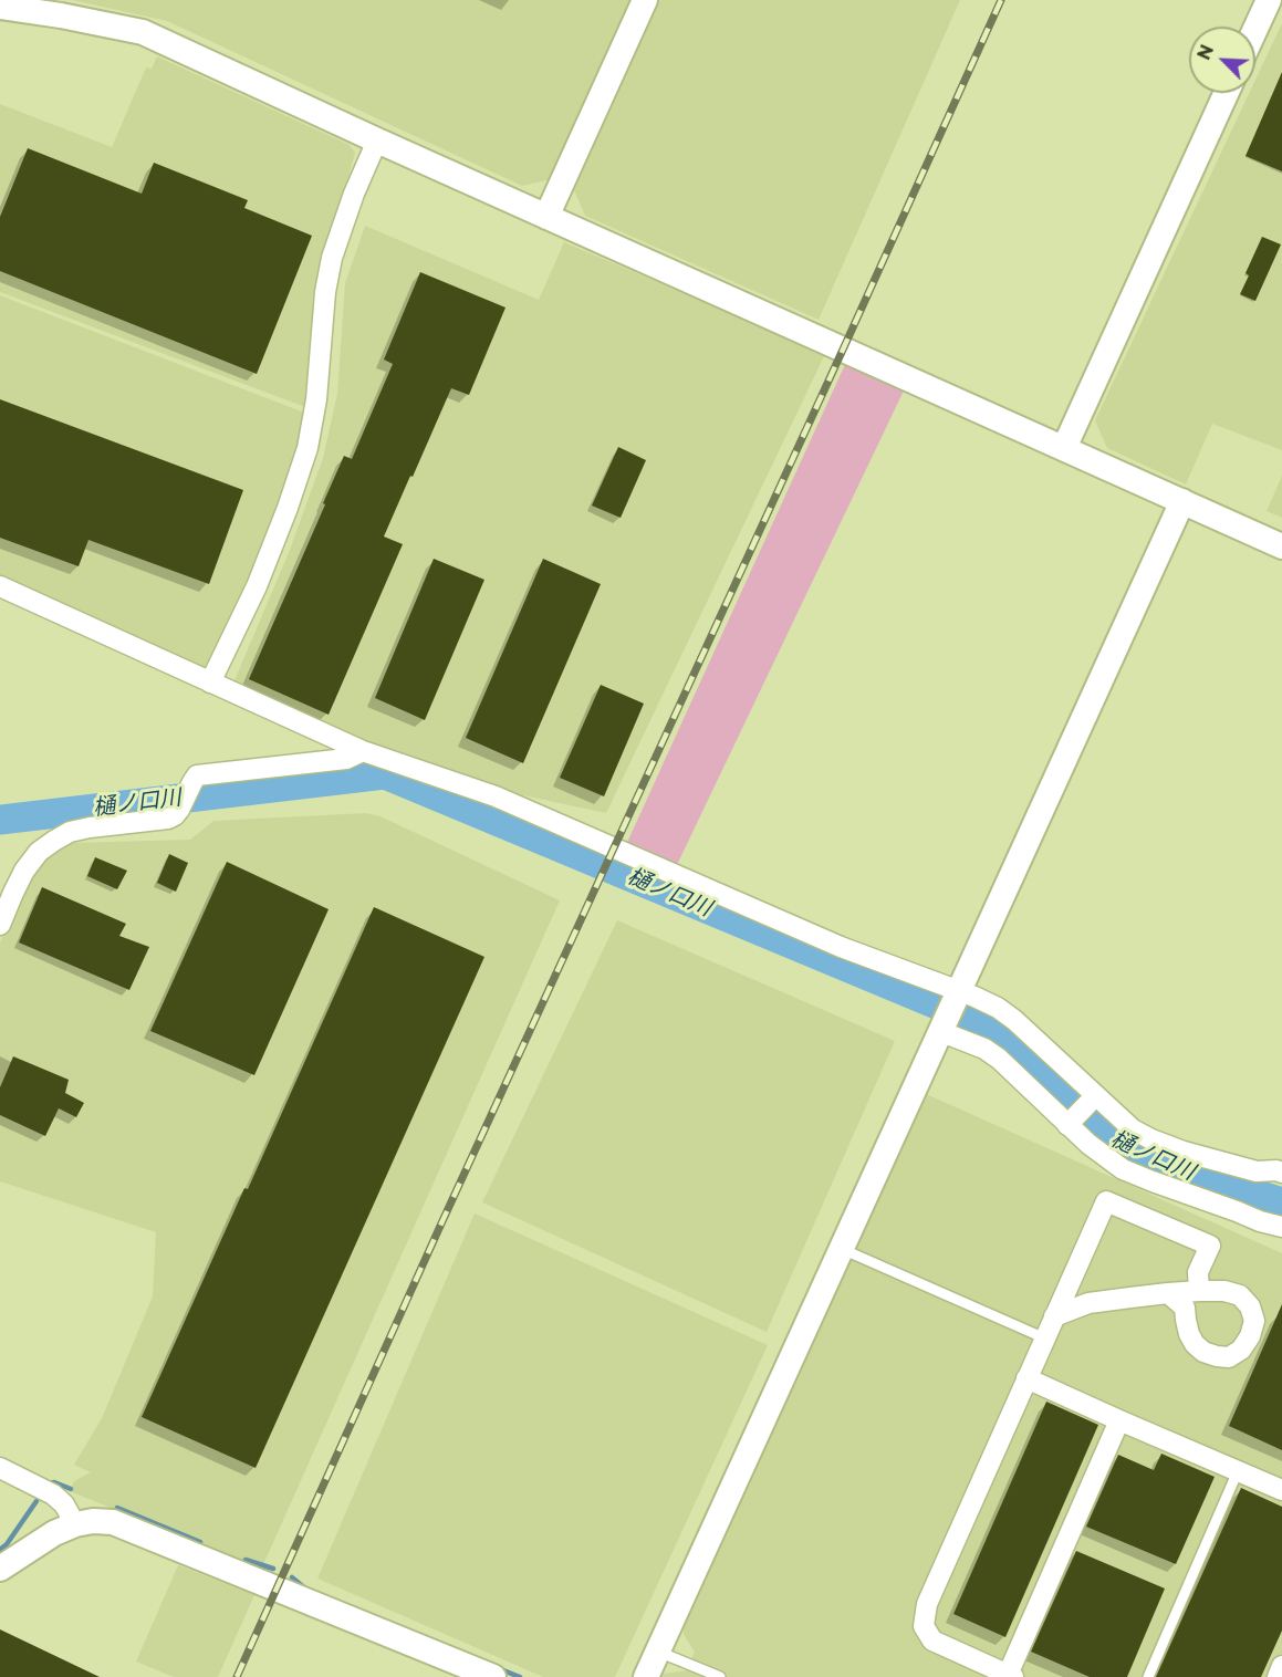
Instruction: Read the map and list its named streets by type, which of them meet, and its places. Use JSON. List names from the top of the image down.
{
  "water": ["樋ノ口川"],
  "north": "top left"
}
